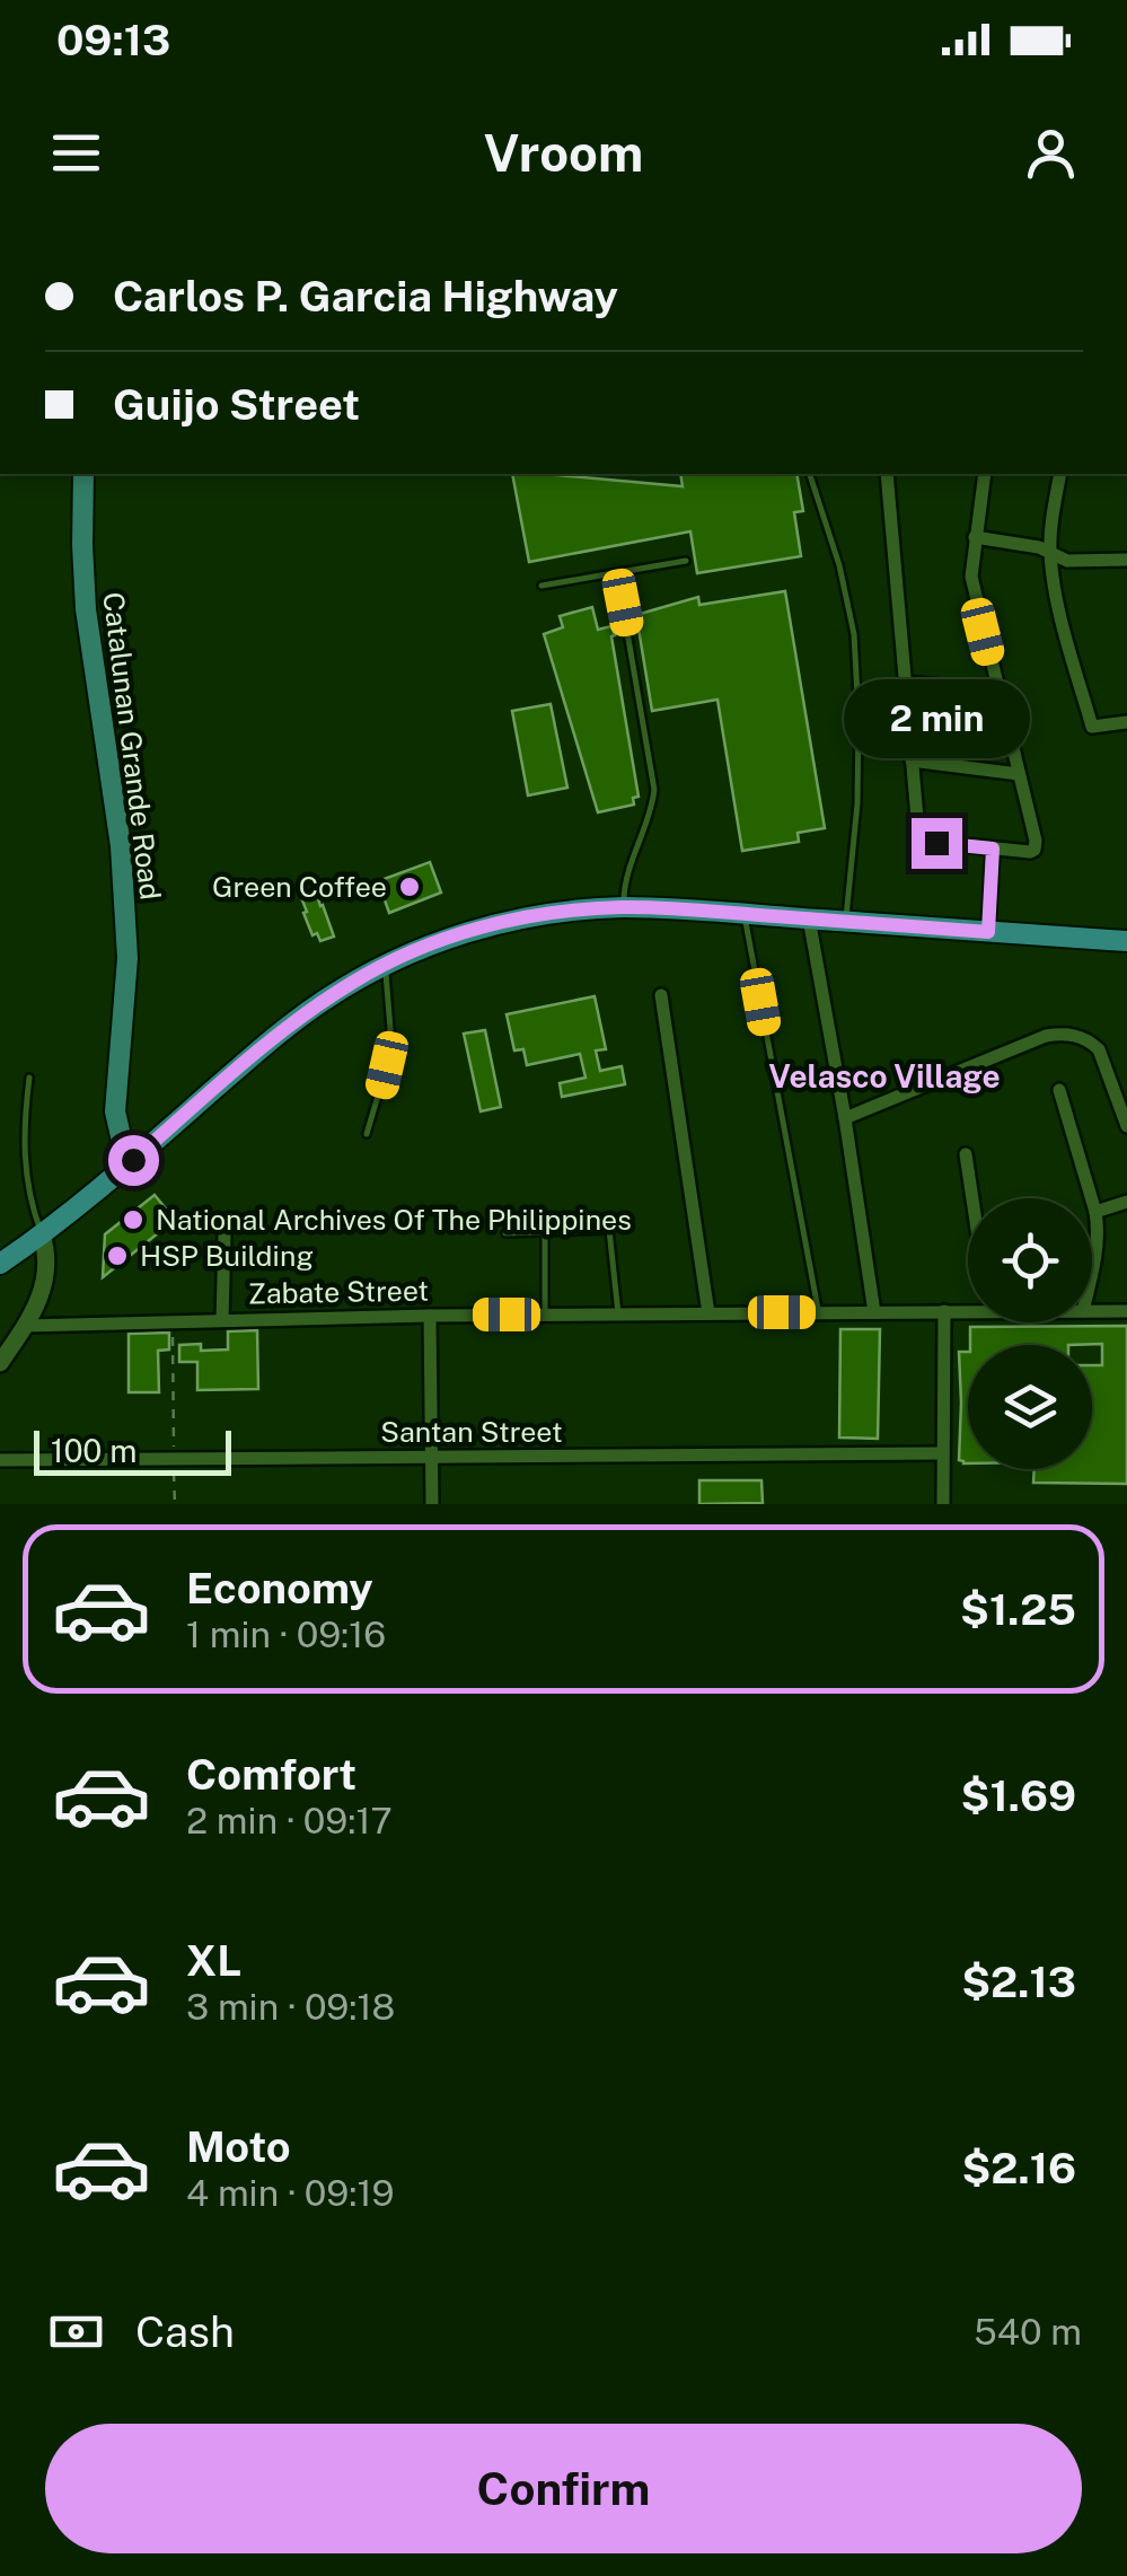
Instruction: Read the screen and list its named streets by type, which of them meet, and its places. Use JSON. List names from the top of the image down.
{
  "streets": {
    "main road": ["Catalunan Grande Road"],
    "street": ["Zabate Street", "Santan Street"]
  },
  "districts": ["Velasco Village"],
  "places": ["Green Coffee", "National Archives Of The Philippines", "HSP Building"],
  "scale_bar": "100 m",
  "page": {
    "status": "09:13",
    "header": "Vroom",
    "banner": ["Carlos P. Garcia Highway", "Guijo Street"],
    "bubble": "2 min",
    "scale": "100 m",
    "list": [
      {
        "name": "Economy",
        "note": "1 min · 09:16",
        "value": "$1.25"
      },
      {
        "name": "Comfort",
        "note": "2 min · 09:17",
        "value": "$1.69"
      },
      {
        "name": "XL",
        "note": "3 min · 09:18",
        "value": "$2.13"
      },
      {
        "name": "Moto",
        "note": "4 min · 09:19",
        "value": "$2.16"
      }
    ],
    "pay": ["Cash", "540 m"],
    "buttons": "Confirm"
  }
}
